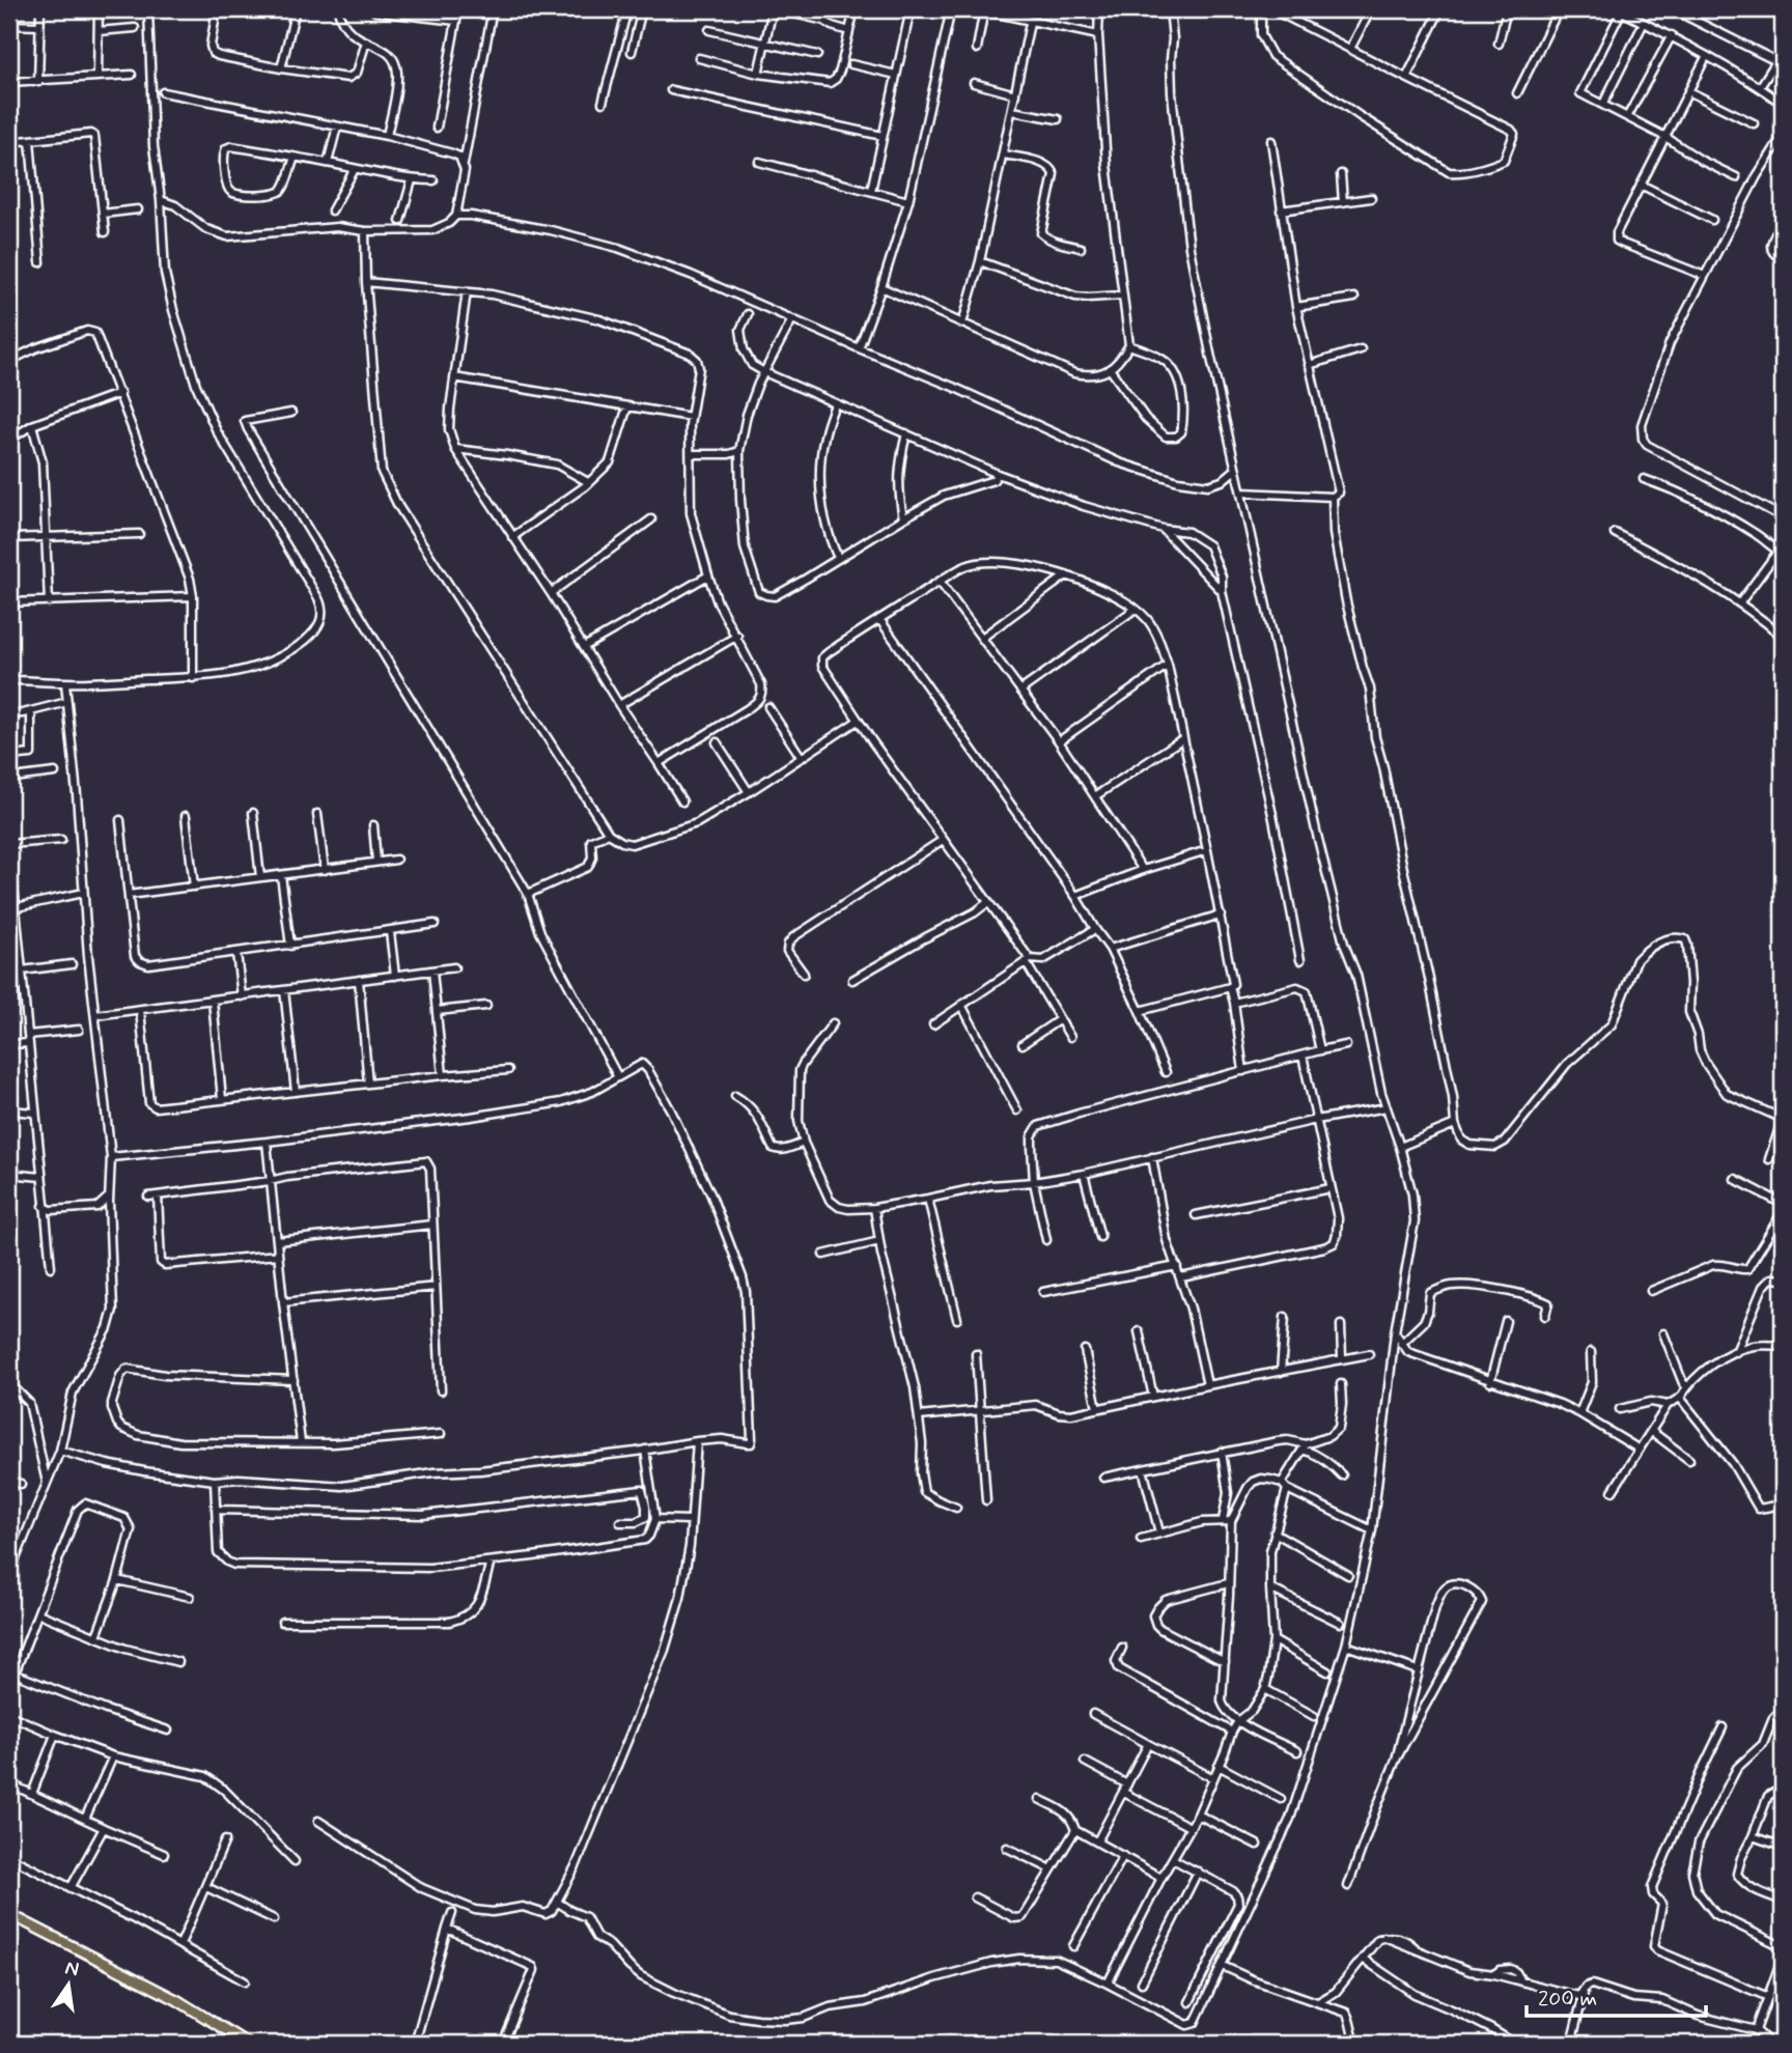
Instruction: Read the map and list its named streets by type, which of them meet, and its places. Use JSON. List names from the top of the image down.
{
  "scale_bar": "200 m",
  "north": "top"
}
